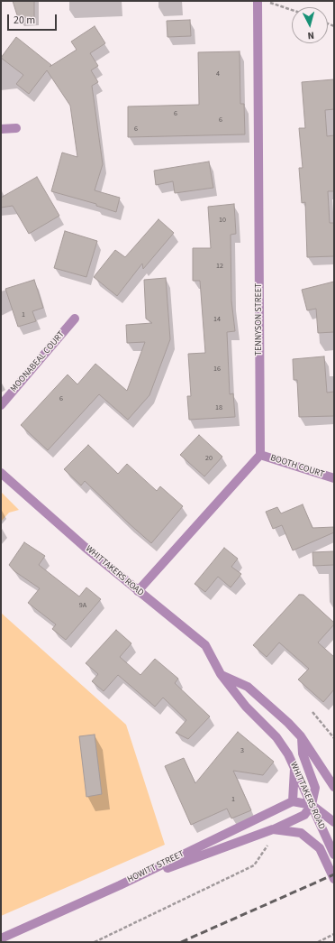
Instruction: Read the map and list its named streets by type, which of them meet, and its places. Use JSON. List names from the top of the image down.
{
  "streets": {
    "street": [
      "TENNYSON STREET",
      "MOONABEAL COURT",
      "BOOTH COURT",
      "WHITTAKERS ROAD",
      "HOWITT STREET"
    ]
  },
  "crossings": [
    ["TENNYSON STREET", "BOOTH COURT"]
  ],
  "house_numbers": [
    "4",
    "6",
    "6",
    "6",
    "10",
    "12",
    "1",
    "14",
    "16",
    "6",
    "18",
    "20",
    "9A",
    "3",
    "1"
  ],
  "scale_bar": "20 m",
  "north": "bottom"
}
